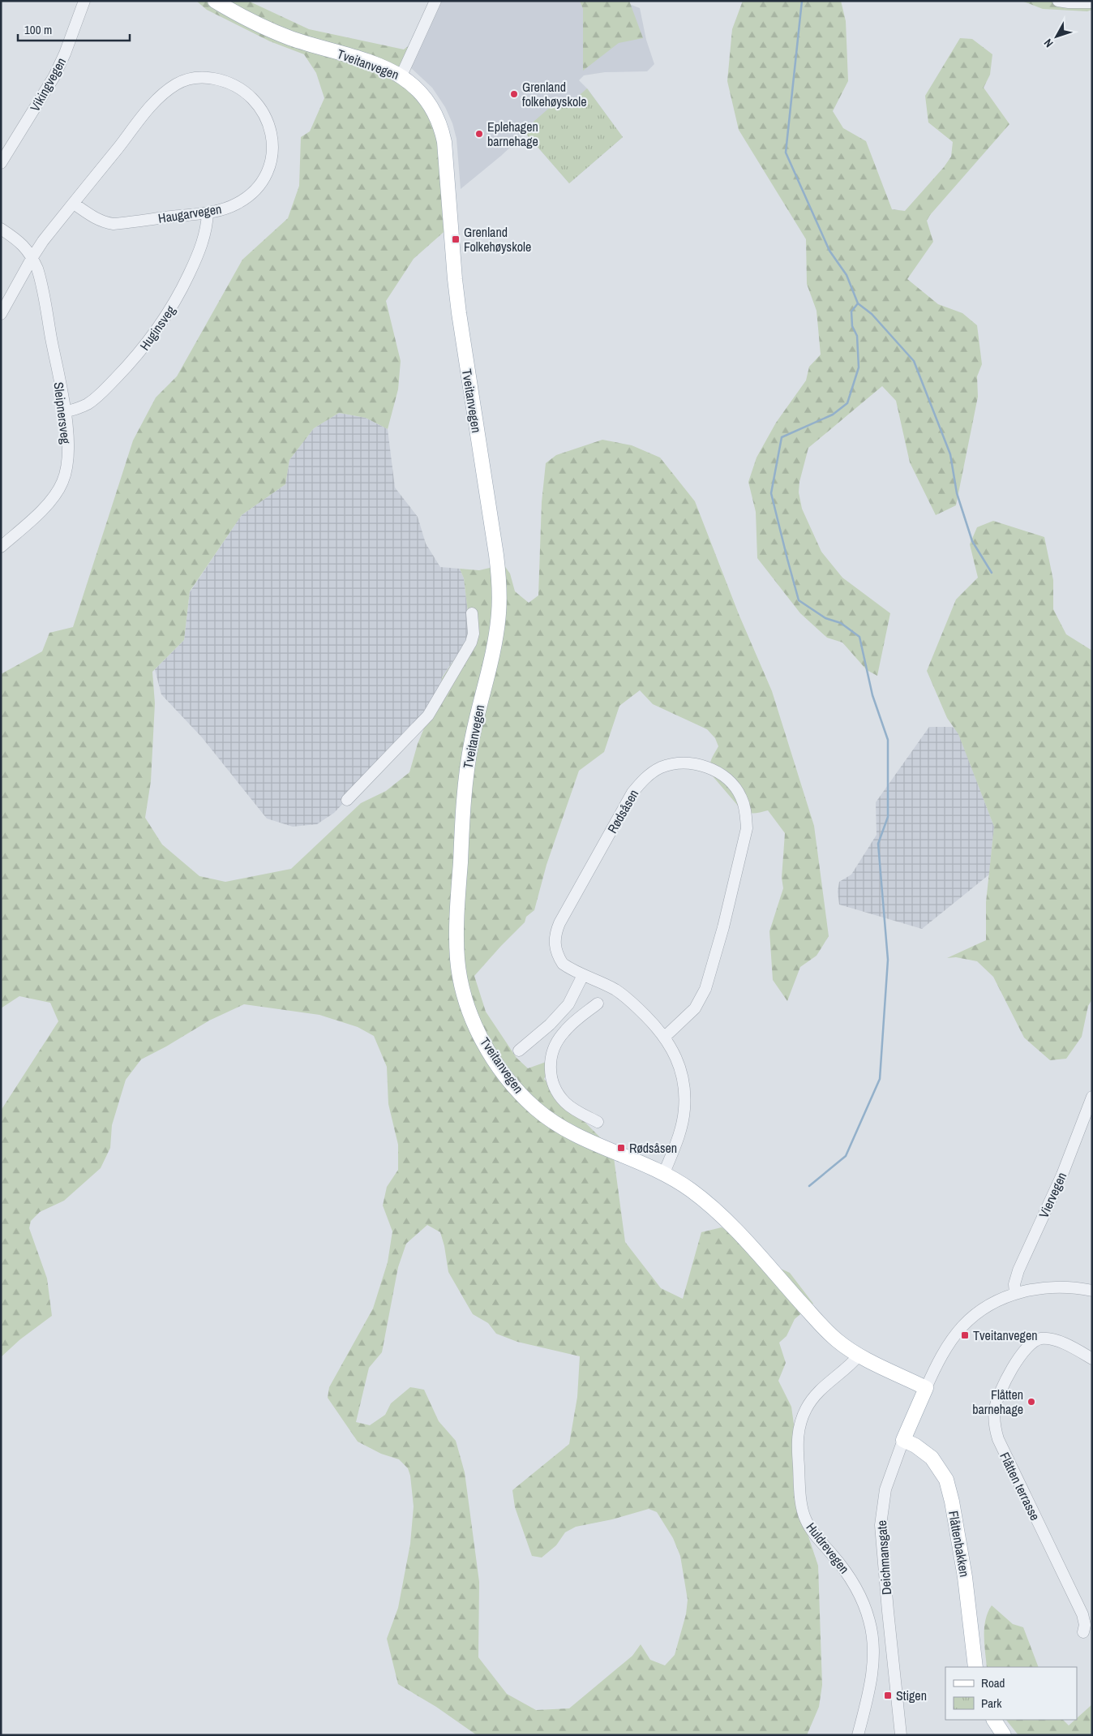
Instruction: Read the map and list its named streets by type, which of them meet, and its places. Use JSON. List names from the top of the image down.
{
  "streets": {
    "main road": ["Tveitanvegen", "Flåttenbakken", "Deichmansgate"],
    "street": [
      "Vikingvegen",
      "Haugarvegen",
      "Huginsveg",
      "Sleipnersveg",
      "Rødsåsen",
      "Viervegen",
      "Flåtten terrasse",
      "Huldrevegen"
    ]
  },
  "crossings": [
    ["Tveitanvegen", "Rødsåsen"],
    ["Tveitanvegen", "Huldrevegen"],
    ["Tveitanvegen", "Deichmansgate"],
    ["Haugarvegen", "Huginsveg"],
    ["Haugarvegen", "Sleipnersveg"],
    ["Huginsveg", "Sleipnersveg"],
    ["Flåttenbakken", "Deichmansgate"]
  ],
  "places": {
    "other": ["Grenland folkehøyskole", "Eplehagen barnehage", "Flåtten barnehage"],
    "transit": [
      "Grenland Folkehøyskole",
      "Rødsåsen",
      "Tveitanvegen",
      "Stigen"
    ]
  },
  "legend": ["Road", "Park"],
  "scale_bar": "100 m",
  "north": "bottom left"
}
